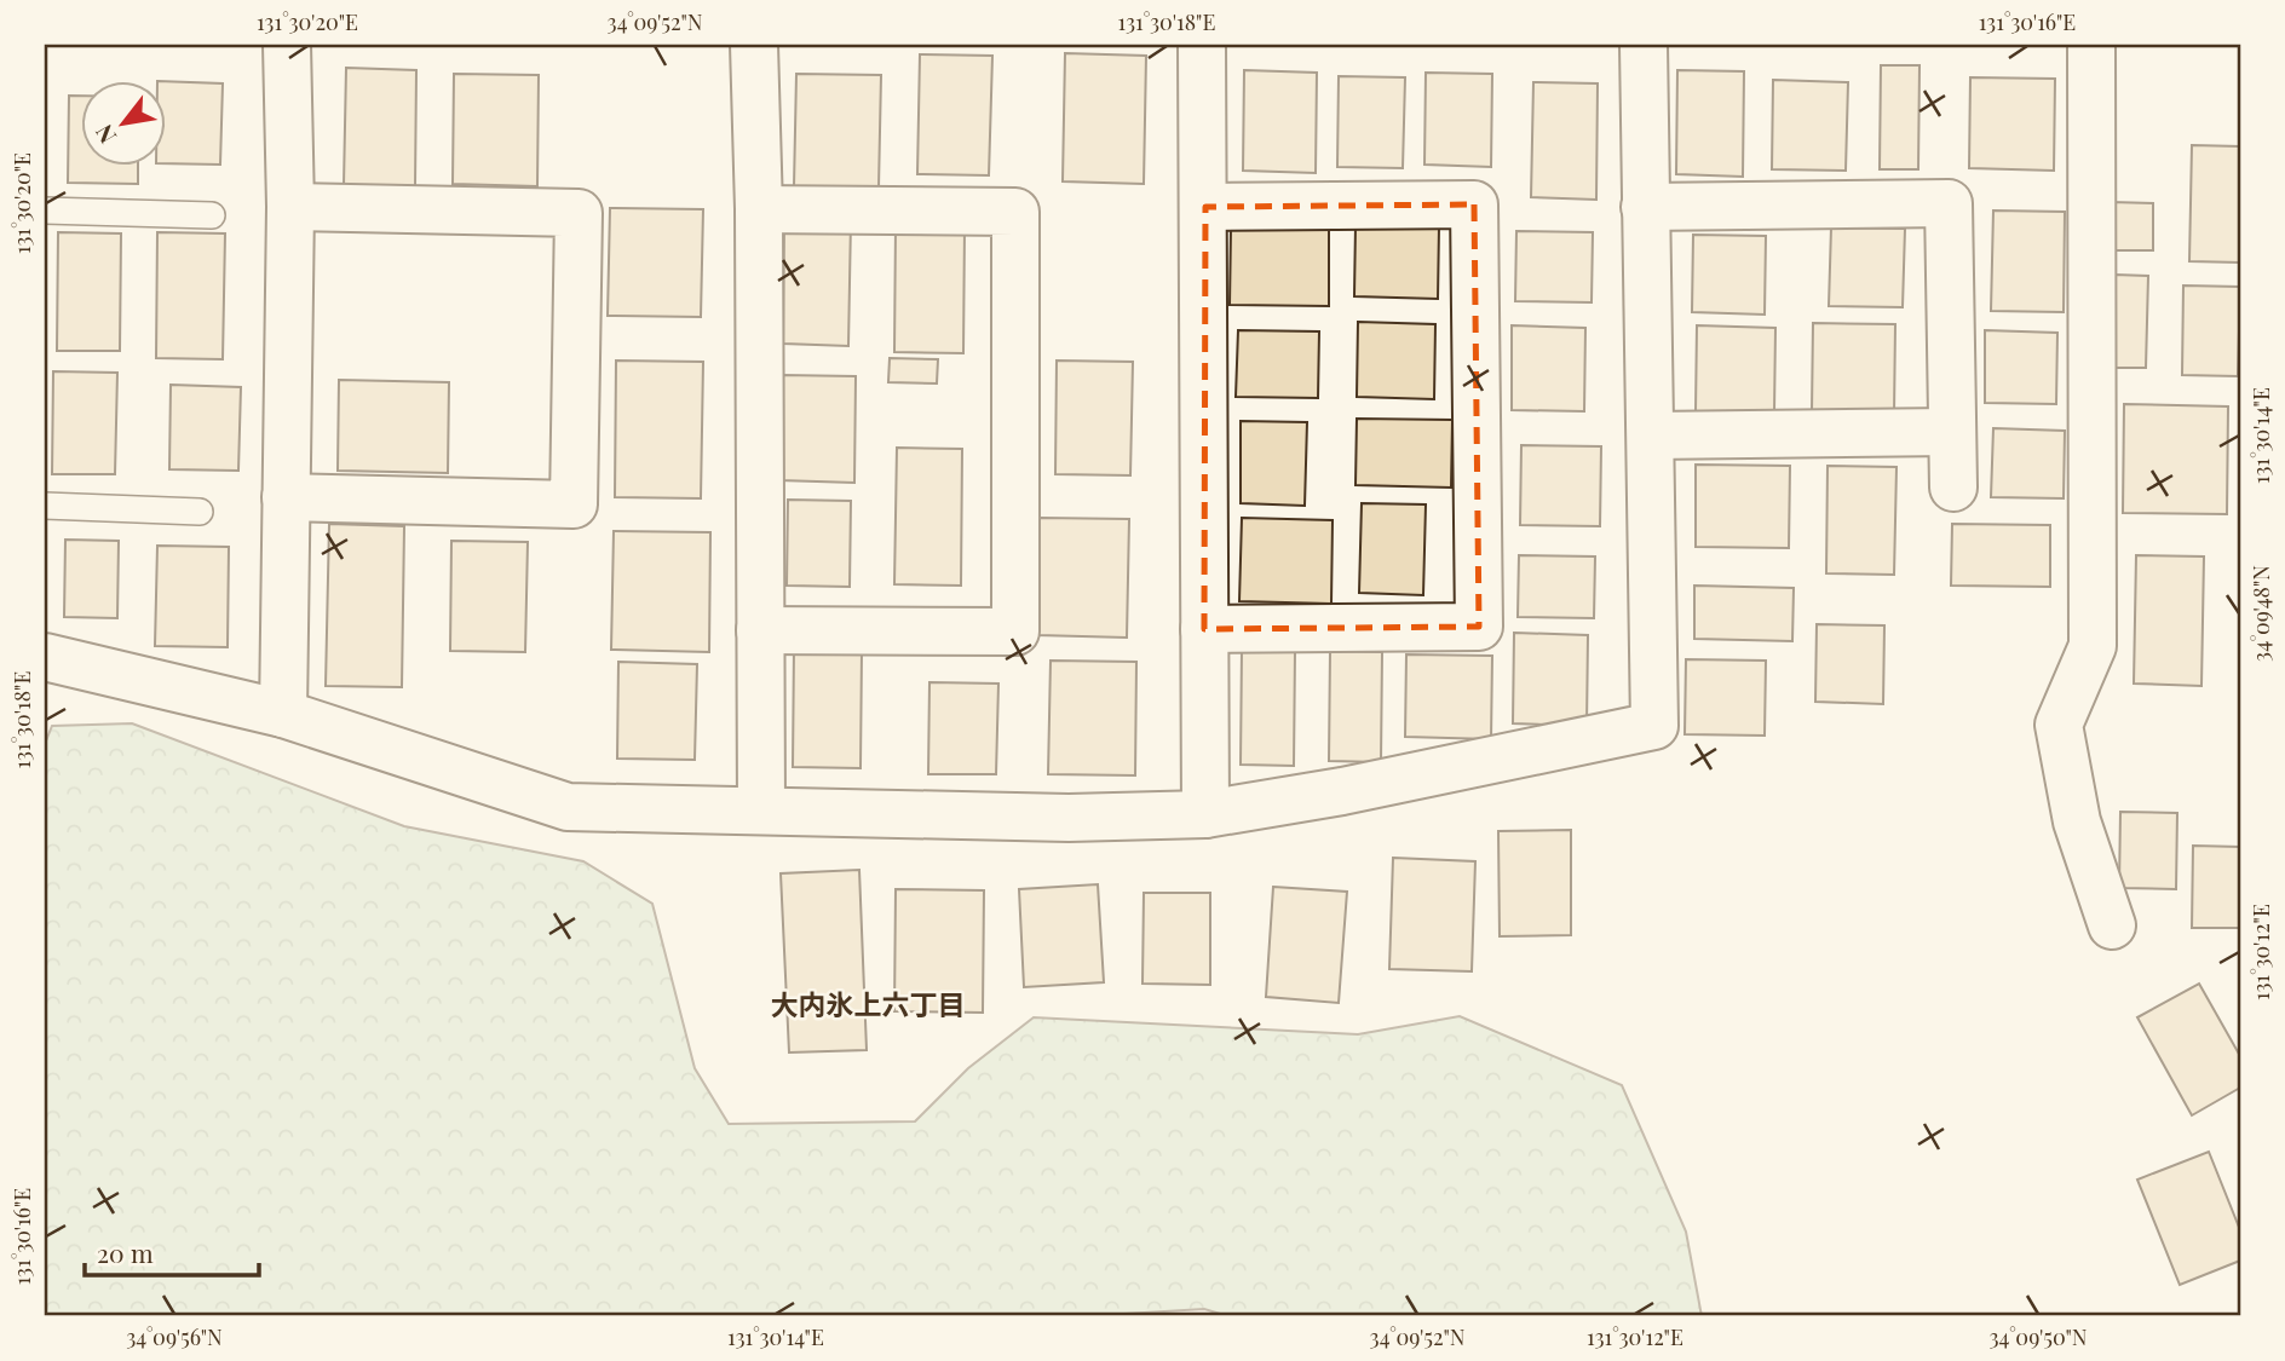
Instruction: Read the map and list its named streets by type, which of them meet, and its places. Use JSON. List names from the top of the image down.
{
  "districts": ["大内氷上六丁目"],
  "scale_bar": "20 m",
  "north": "bottom left",
  "coordinates": [
    "131°30'20\"E",
    "34°09'52\"N",
    "131°30'18\"E",
    "131°30'16\"E",
    "131°30'14\"E",
    "34°09'48\"N",
    "131°30'12\"E",
    "34°09'56\"N",
    "34°09'50\"N"
  ]
}
